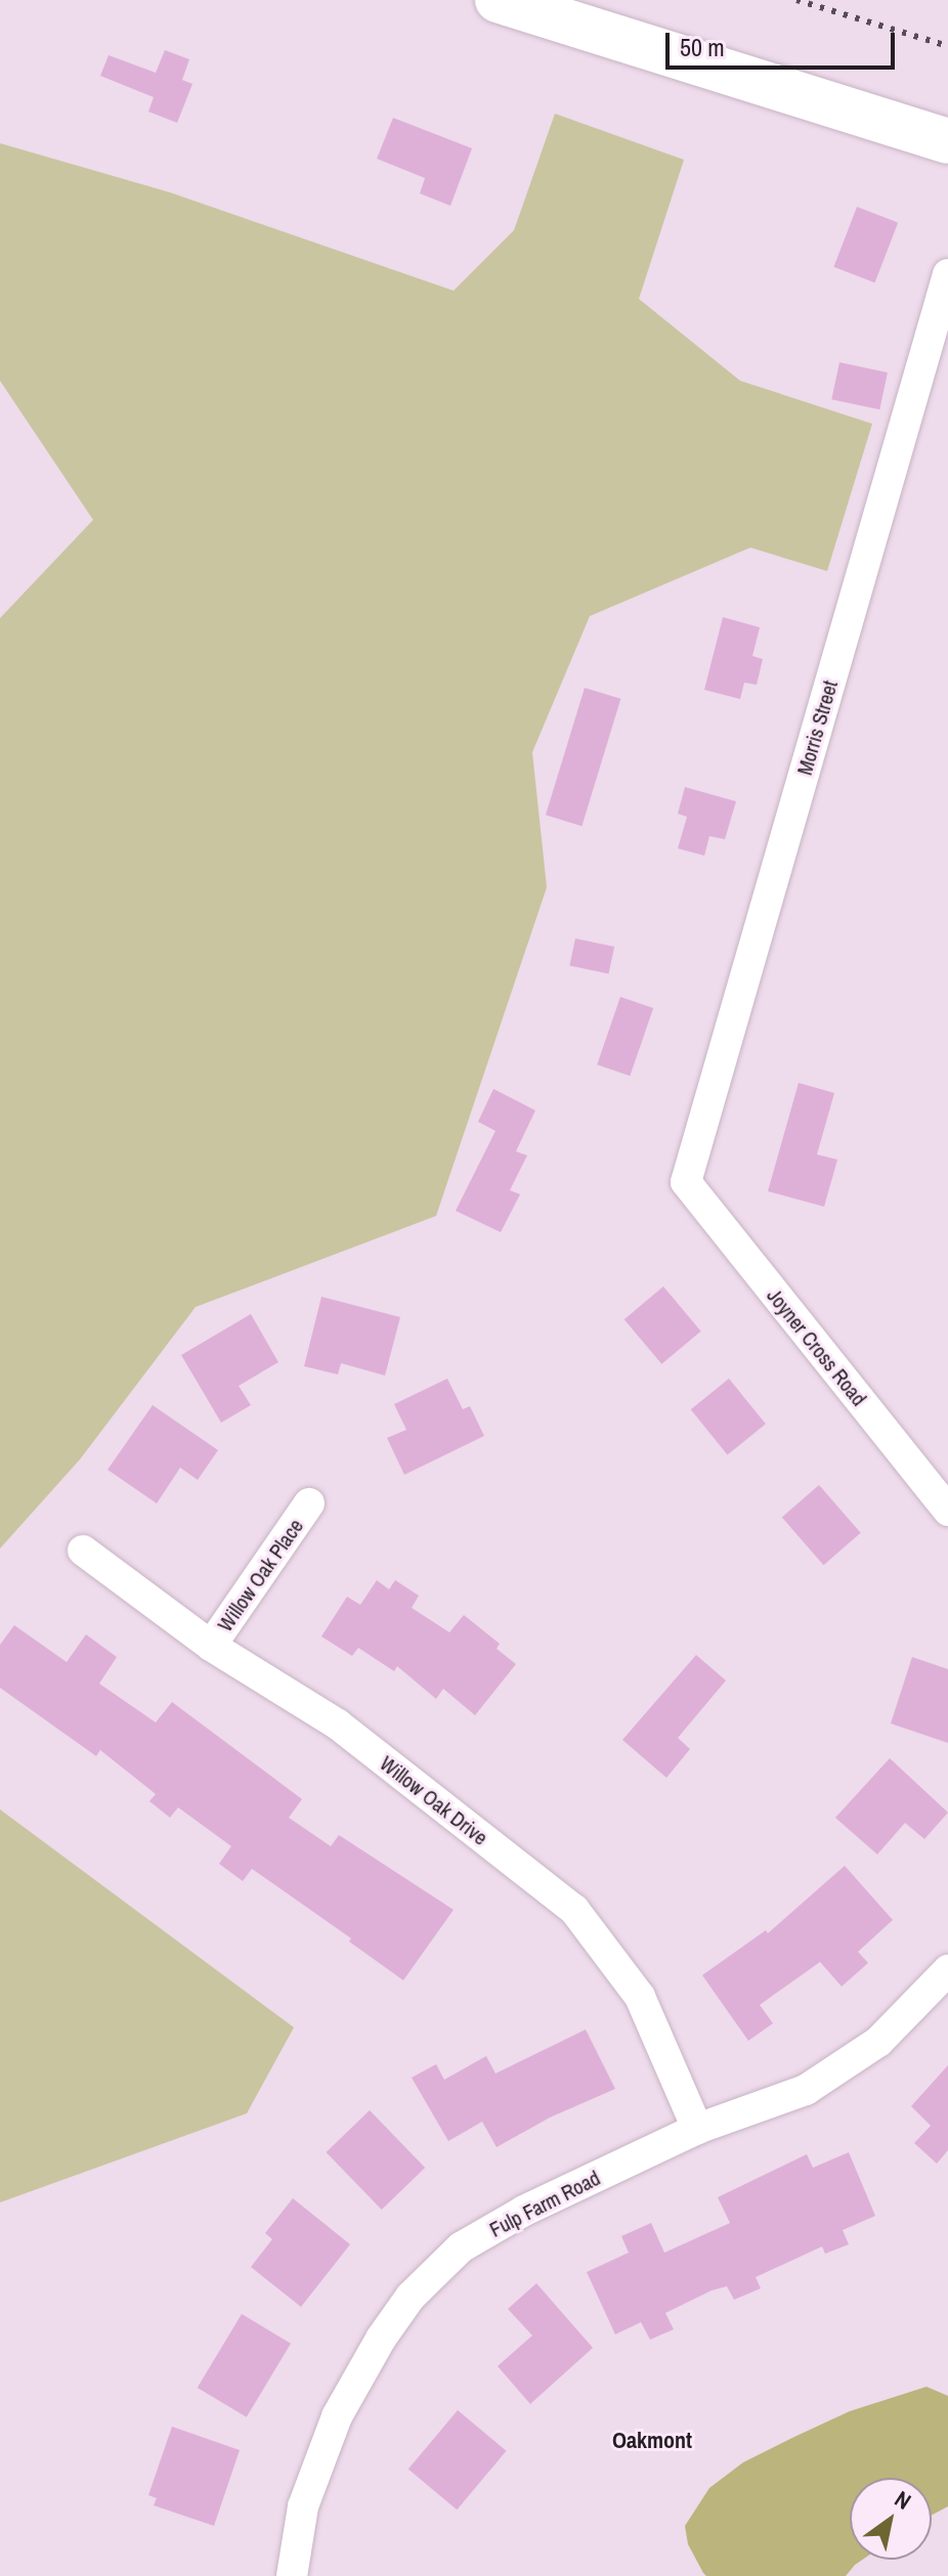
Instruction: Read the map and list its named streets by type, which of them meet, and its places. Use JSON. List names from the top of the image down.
{
  "streets": {
    "street": [
      "Morris Street",
      "Joyner Cross Road",
      "Willow Oak Place",
      "Willow Oak Drive",
      "Fulp Farm Road"
    ]
  },
  "crossings": [
    ["Morris Street", "Joyner Cross Road"],
    ["Willow Oak Place", "Willow Oak Drive"],
    ["Willow Oak Drive", "Fulp Farm Road"]
  ],
  "districts": ["Oakmont"],
  "scale_bar": "50 m",
  "north": "top right"
}
